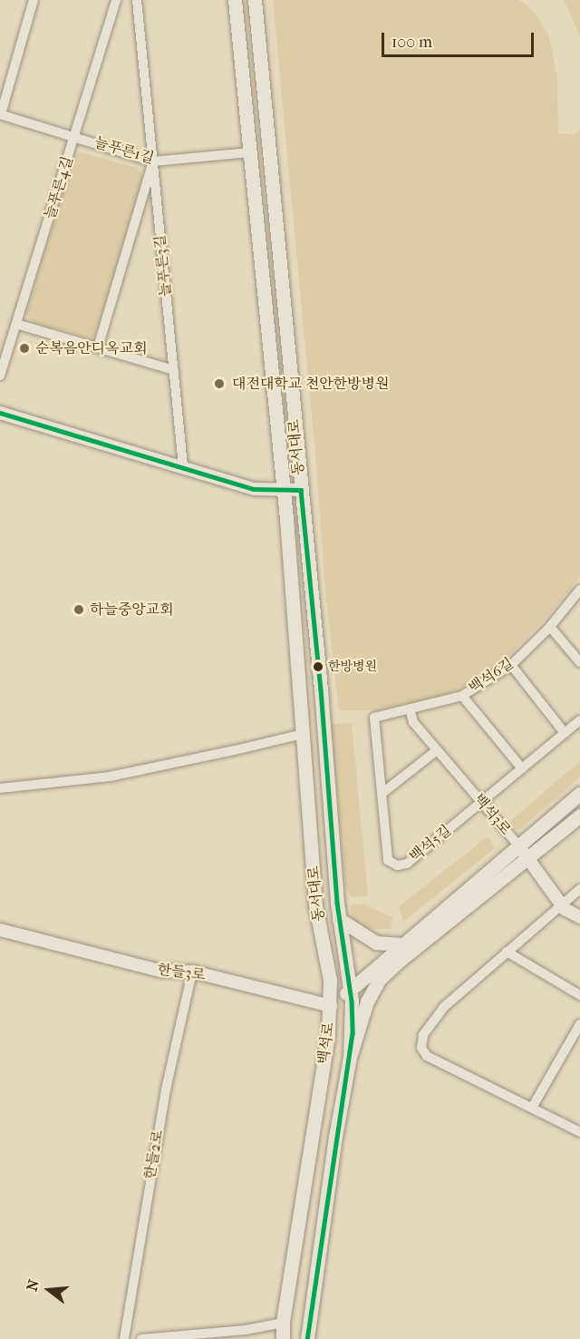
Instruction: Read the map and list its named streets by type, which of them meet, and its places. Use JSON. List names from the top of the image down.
{
  "streets": {
    "main road": ["동서대로", "백석로"],
    "street": [
      "늘푸른1길",
      "늘푸른4길",
      "늘푸른3길",
      "백석6길",
      "백석3로",
      "백석5길",
      "한들3로",
      "한들2로"
    ]
  },
  "crossings": [
    ["늘푸른1길", "늘푸른4길"],
    ["늘푸른1길", "늘푸른3길"],
    ["늘푸른1길", "동서대로"],
    ["동서대로", "한들3로"],
    ["동서대로", "백석로"],
    ["백석6길", "백석3로"],
    ["백석6길", "백석5길"],
    ["백석3로", "백석5길"],
    ["백석3로", "백석로"],
    ["한들3로", "백석로"],
    ["한들3로", "한들2로"]
  ],
  "places": [
    "순복음안디옥교회",
    "대전대학교 천안한방병원",
    "하늘중앙교회",
    "한방병원"
  ],
  "scale_bar": "100 m",
  "north": "left"
}
